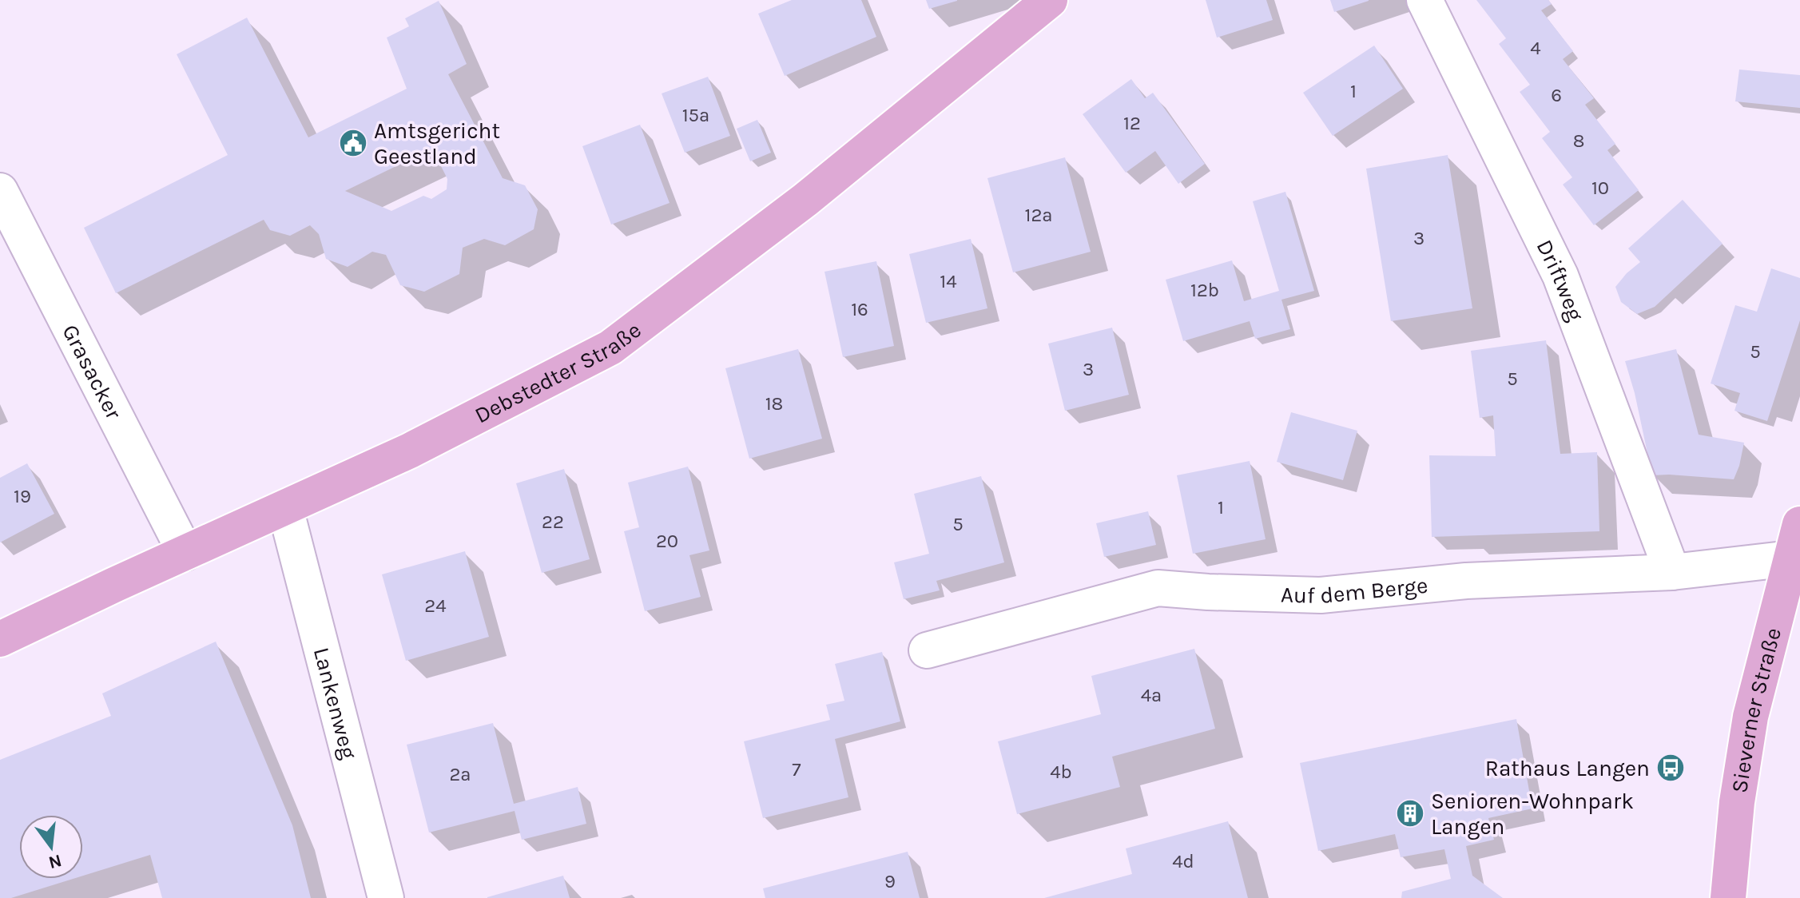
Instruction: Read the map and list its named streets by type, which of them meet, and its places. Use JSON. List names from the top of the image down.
{
  "streets": {
    "main road": ["Debstedter Straße", "Sieverner Straße"],
    "street": [
      "Driftweg",
      "Grasacker",
      "Auf dem Berge",
      "Lankenweg"
    ]
  },
  "crossings": [
    ["Driftweg", "Auf dem Berge"],
    ["Debstedter Straße", "Grasacker"],
    ["Debstedter Straße", "Lankenweg"],
    ["Auf dem Berge", "Sieverner Straße"]
  ],
  "places": {
    "public building": ["Amtsgericht Geestland"],
    "bus stop": ["Rathaus Langen"],
    "building": ["Senioren-Wohnpark Langen"]
  },
  "house_numbers": [
    "4",
    "1",
    "6",
    "15a",
    "12",
    "8",
    "10",
    "12a",
    "3",
    "14",
    "12b",
    "16",
    "5",
    "3",
    "5",
    "18",
    "19",
    "1",
    "22",
    "5",
    "20",
    "24",
    "4a",
    "7",
    "4b",
    "2a",
    "4d",
    "9"
  ],
  "north": "bottom"
}
